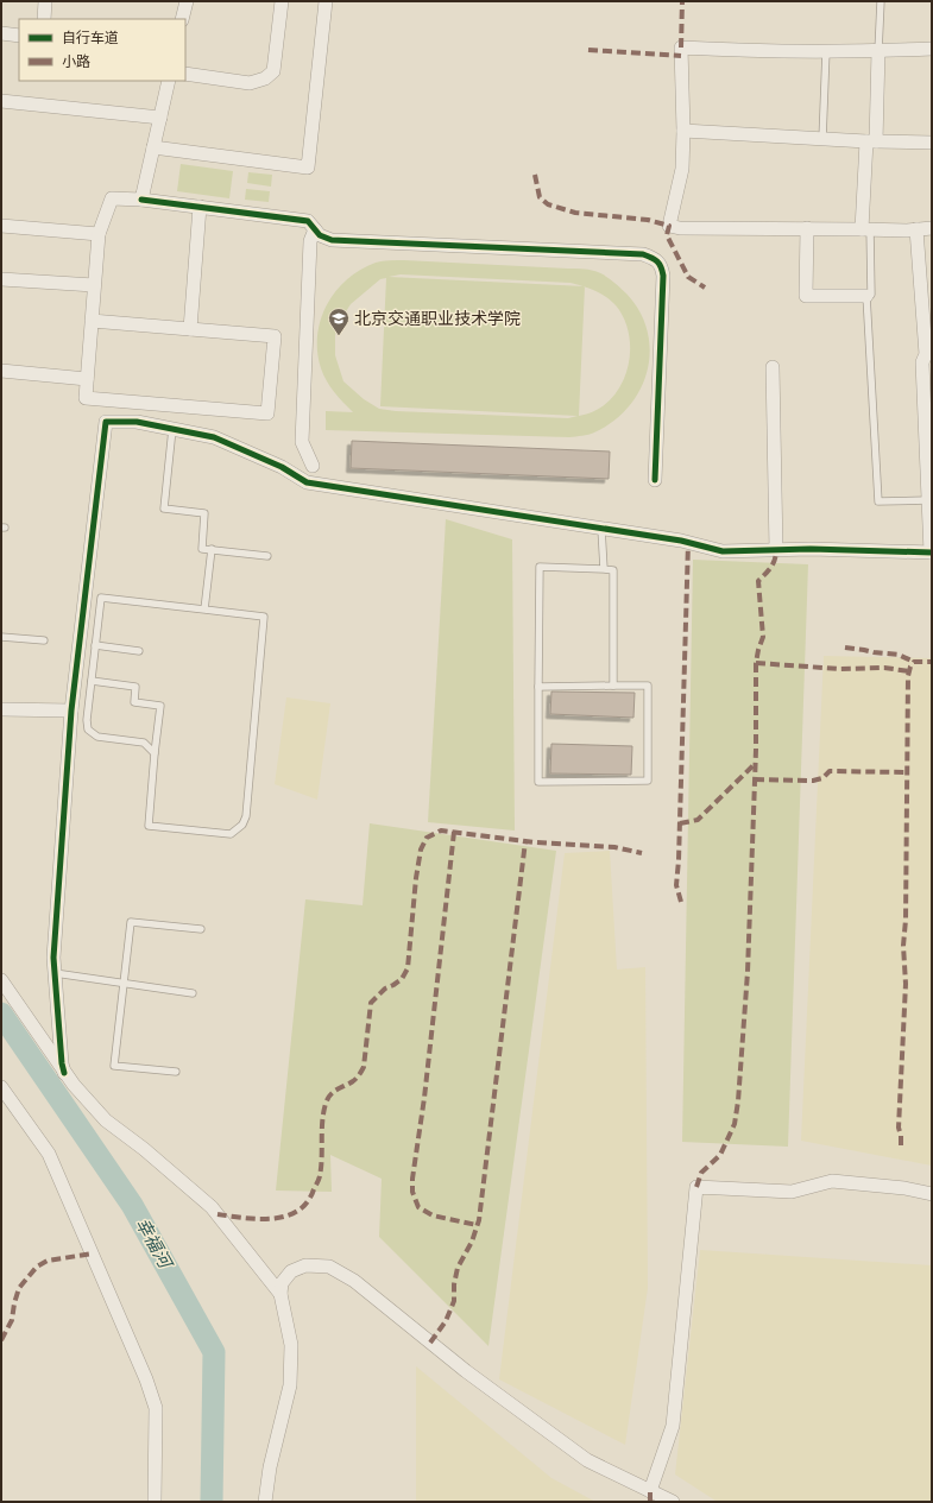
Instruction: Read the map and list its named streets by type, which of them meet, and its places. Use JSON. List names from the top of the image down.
{
  "water": ["幸福河"],
  "places": {
    "school or university": ["北京交通职业技术学院"]
  },
  "legend": ["自行车道", "小路"]
}
